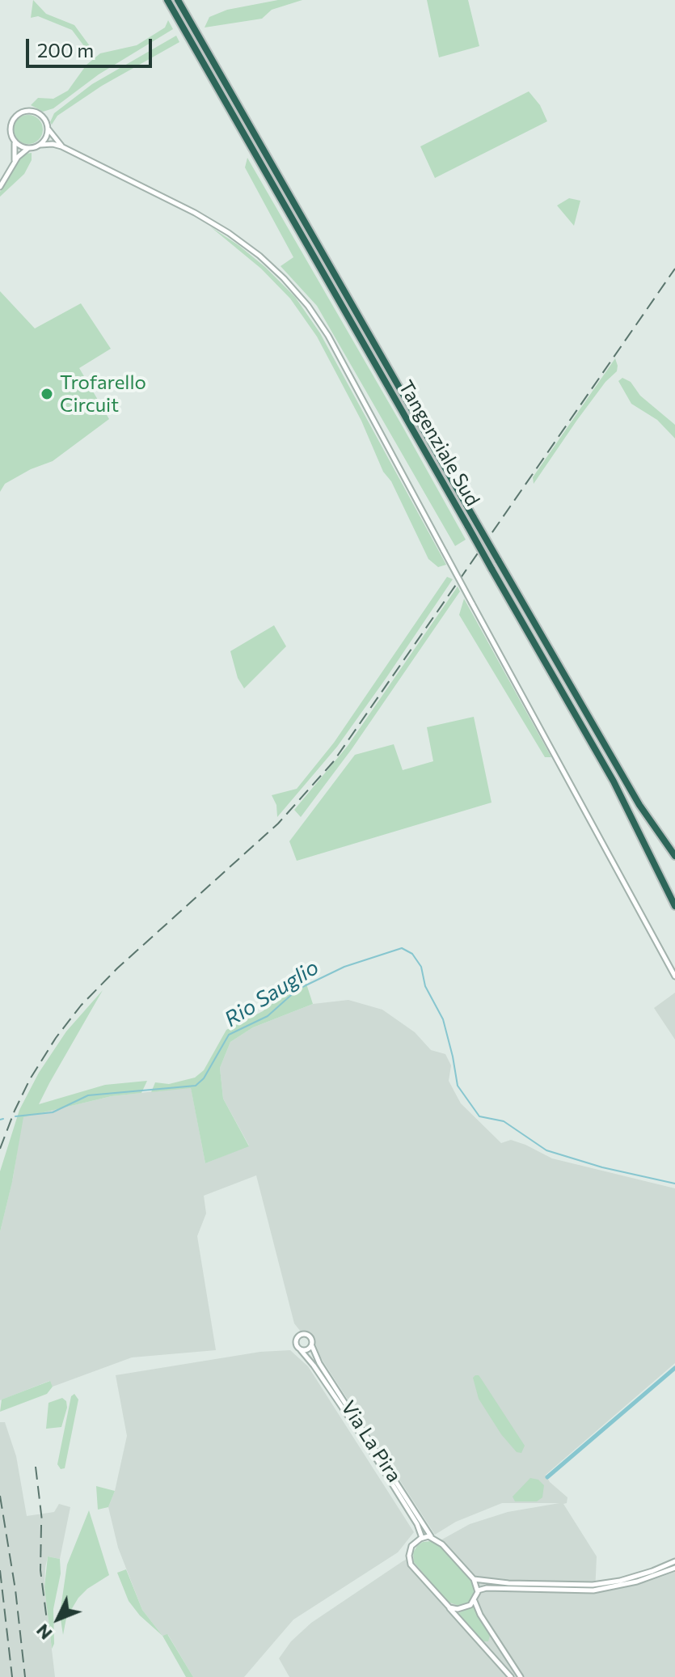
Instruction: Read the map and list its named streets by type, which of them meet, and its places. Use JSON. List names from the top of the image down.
{
  "streets": {
    "highway": ["Tangenziale Sud"],
    "street": ["Via La Pira"]
  },
  "water": ["Rio Sauglio"],
  "places": ["Trofarello Circuit"],
  "scale_bar": "200 m",
  "north": "bottom left"
}
